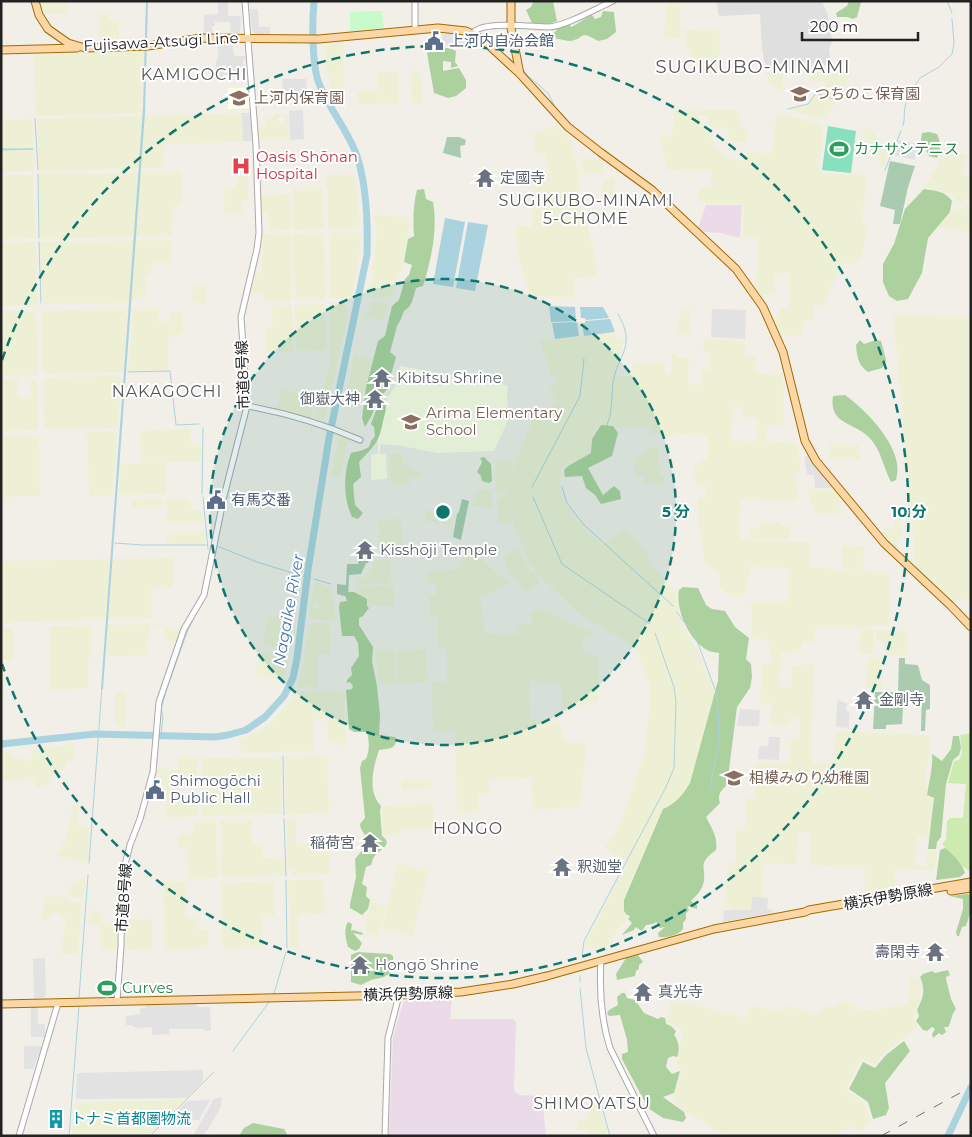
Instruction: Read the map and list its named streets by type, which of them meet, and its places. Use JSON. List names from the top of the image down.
{
  "streets": {
    "main road": ["Fujisawa-Atsugi Line", "横浜伊勢原線"],
    "street": ["市道8号線"]
  },
  "crossings": [
    ["Fujisawa-Atsugi Line", "市道8号線"],
    ["市道8号線", "横浜伊勢原線"]
  ],
  "districts": [
    "SUGIKUBO-MINAMI",
    "KAMIGOCHI",
    "SUGIKUBO-MINAMI 5-CHOME",
    "NAKAGOCHI",
    "HONGO",
    "SHIMOYATSU"
  ],
  "water": ["Nagaike River"],
  "places": {
    "public building": ["上河内自治会館", "有馬交番", "Shimogōchi Public Hall"],
    "school or university": [
      "つちのこ保育園",
      "上河内保育園",
      "Arima Elementary School",
      "相模みのり幼稚園"
    ],
    "sports": ["カナサシテニス", "Curves"],
    "hospital": ["Oasis Shōnan Hospital"],
    "temple": [
      "定國寺",
      "Kibitsu Shrine",
      "御嶽大神",
      "Kisshōji Temple",
      "金剛寺",
      "稲荷宮",
      "釈迦堂",
      "壽閑寺",
      "Hongō Shrine",
      "真光寺"
    ],
    "building": ["トナミ首都圏物流"]
  },
  "scale_bar": "200 m",
  "rings": ["5 分", "10 分"]
}
